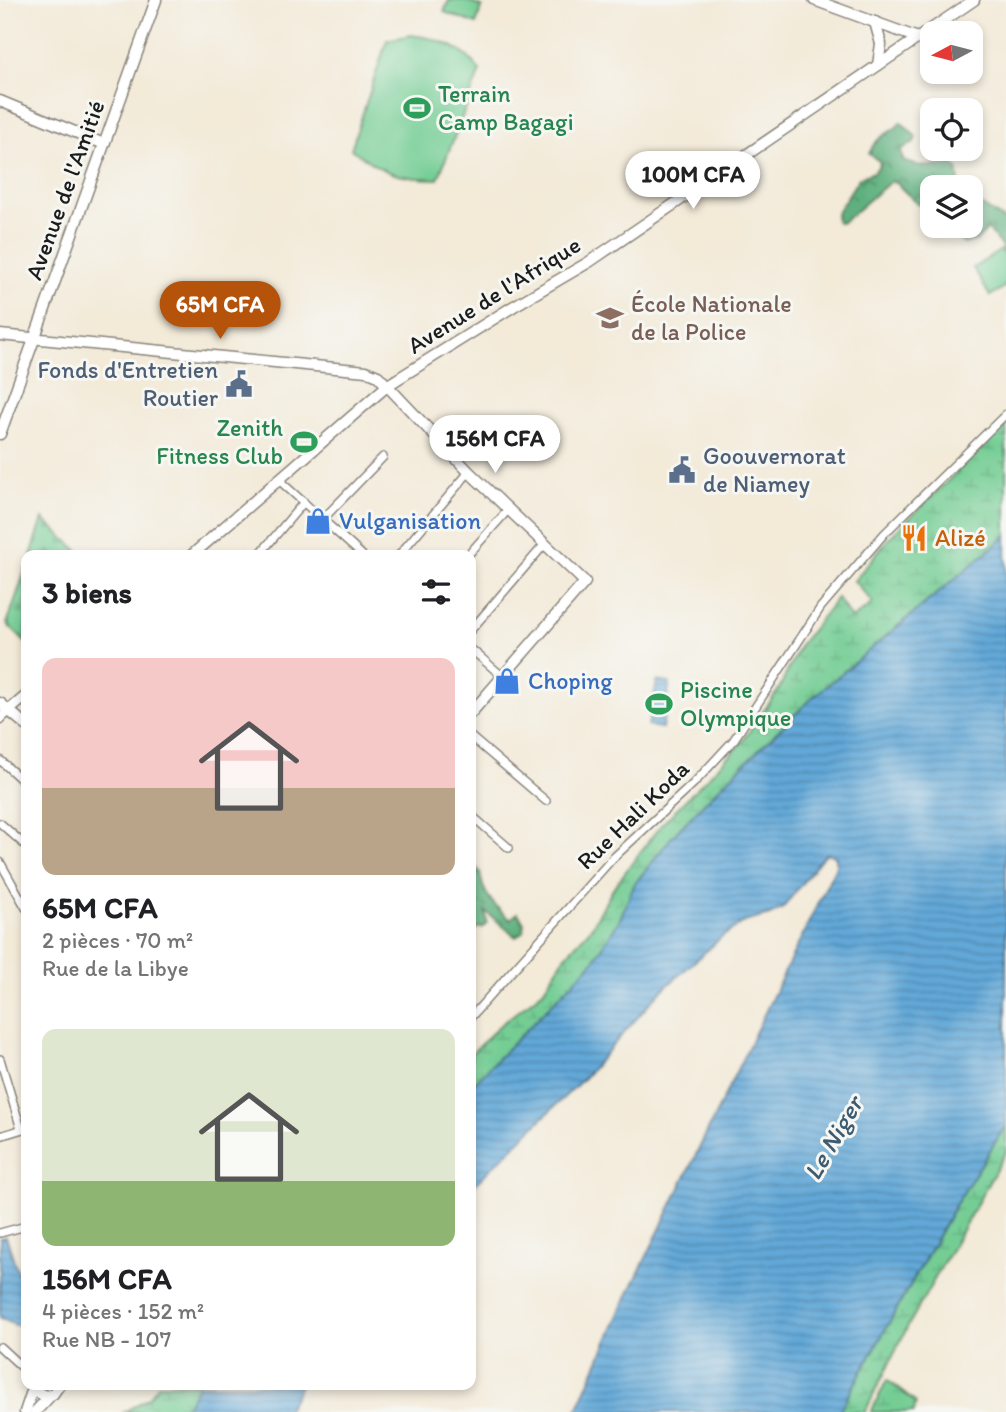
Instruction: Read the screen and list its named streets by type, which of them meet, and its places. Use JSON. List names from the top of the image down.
{
  "streets": {
    "main road": ["Avenue de l'Amitié", "Avenue de l'Afrique"],
    "street": ["Rue Hali Koda"]
  },
  "water": ["Le Niger"],
  "places": {
    "sports": ["Terrain Camp Bagagi", "Zenith Fitness Club", "Piscine Olympique"],
    "school or university": ["École Nationale de la Police"],
    "public building": ["Fonds d'Entretien Routier", "Goouvernorat de Niamey"],
    "shop": ["Vulganisation", "Choping"],
    "restaurant": ["Alizé"]
  },
  "north": "left",
  "page": {
    "price": ["100M CFA", "65M CFA", "156M CFA"],
    "heading": "3 biens",
    "list": [
      {
        "name": "65M CFA",
        "note": "2 pièces · 70 m² · Rue de la Libye"
      },
      {
        "name": "156M CFA",
        "note": "4 pièces · 152 m² · Rue NB - 107"
      }
    ]
  }
}
